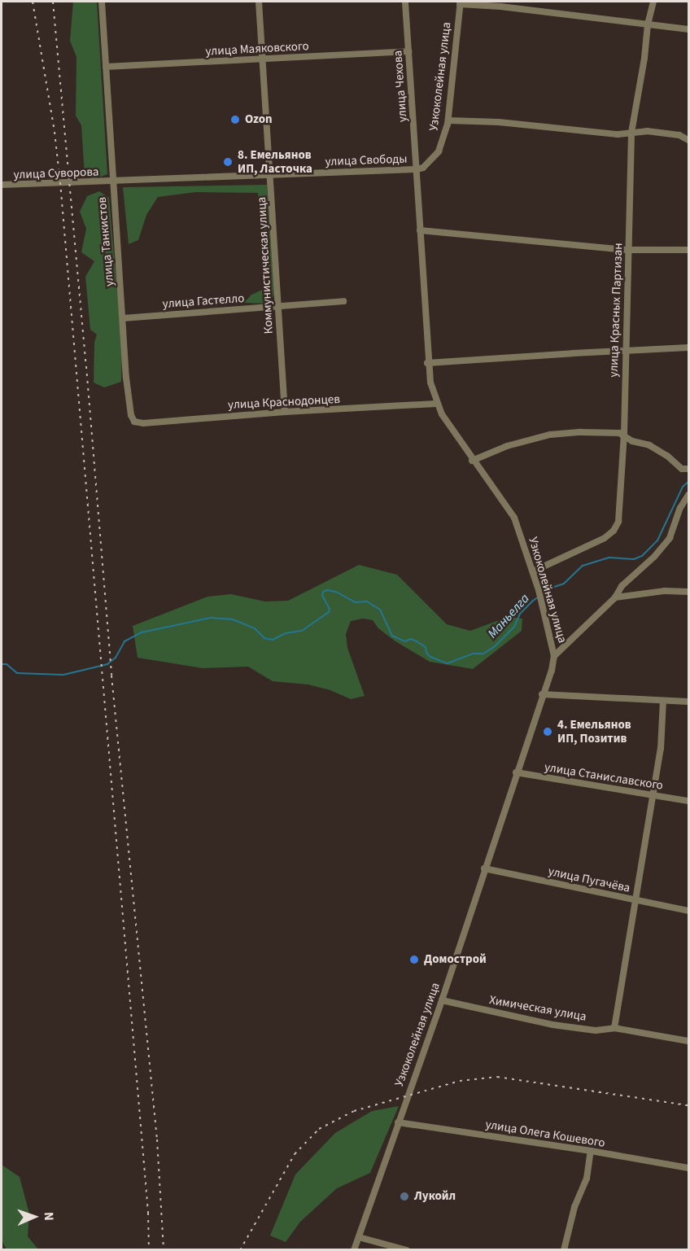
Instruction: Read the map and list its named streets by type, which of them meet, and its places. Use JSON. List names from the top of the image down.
{
  "streets": {
    "street": [
      "улица Маяковского",
      "Узкоколейная улица",
      "улица Чехова",
      "улица Свободы",
      "улица Суворова",
      "улица Танкистов",
      "Коммунистическая улица",
      "улица Гастелло",
      "улица Красных Партизан",
      "улица Краснодонцев",
      "улица Станиславского",
      "улица Пугачёва",
      "Химическая улица",
      "улица Олега Кошевого"
    ]
  },
  "crossings": [
    ["улица Маяковского", "улица Чехова"],
    ["улица Маяковского", "улица Танкистов"],
    ["улица Маяковского", "Коммунистическая улица"],
    ["Узкоколейная улица", "улица Чехова"],
    ["Узкоколейная улица", "улица Свободы"],
    ["Узкоколейная улица", "улица Красных Партизан"],
    ["Узкоколейная улица", "улица Краснодонцев"],
    ["Узкоколейная улица", "улица Станиславского"],
    ["Узкоколейная улица", "улица Пугачёва"],
    ["Узкоколейная улица", "Химическая улица"],
    ["Узкоколейная улица", "улица Олега Кошевого"],
    ["улица Чехова", "улица Свободы"],
    ["улица Свободы", "улица Суворова"],
    ["улица Свободы", "улица Танкистов"],
    ["улица Свободы", "Коммунистическая улица"],
    ["улица Суворова", "улица Танкистов"],
    ["улица Танкистов", "улица Гастелло"],
    ["улица Танкистов", "улица Краснодонцев"],
    ["Коммунистическая улица", "улица Гастелло"],
    ["Коммунистическая улица", "улица Краснодонцев"]
  ],
  "water": ["Маньелга"],
  "places": [
    "Ozon",
    "8. Емельянов ИП, Ласточка",
    "4. Емельянов ИП, Позитив",
    "Домострой",
    "Лукойл"
  ],
  "north": "right"
}
